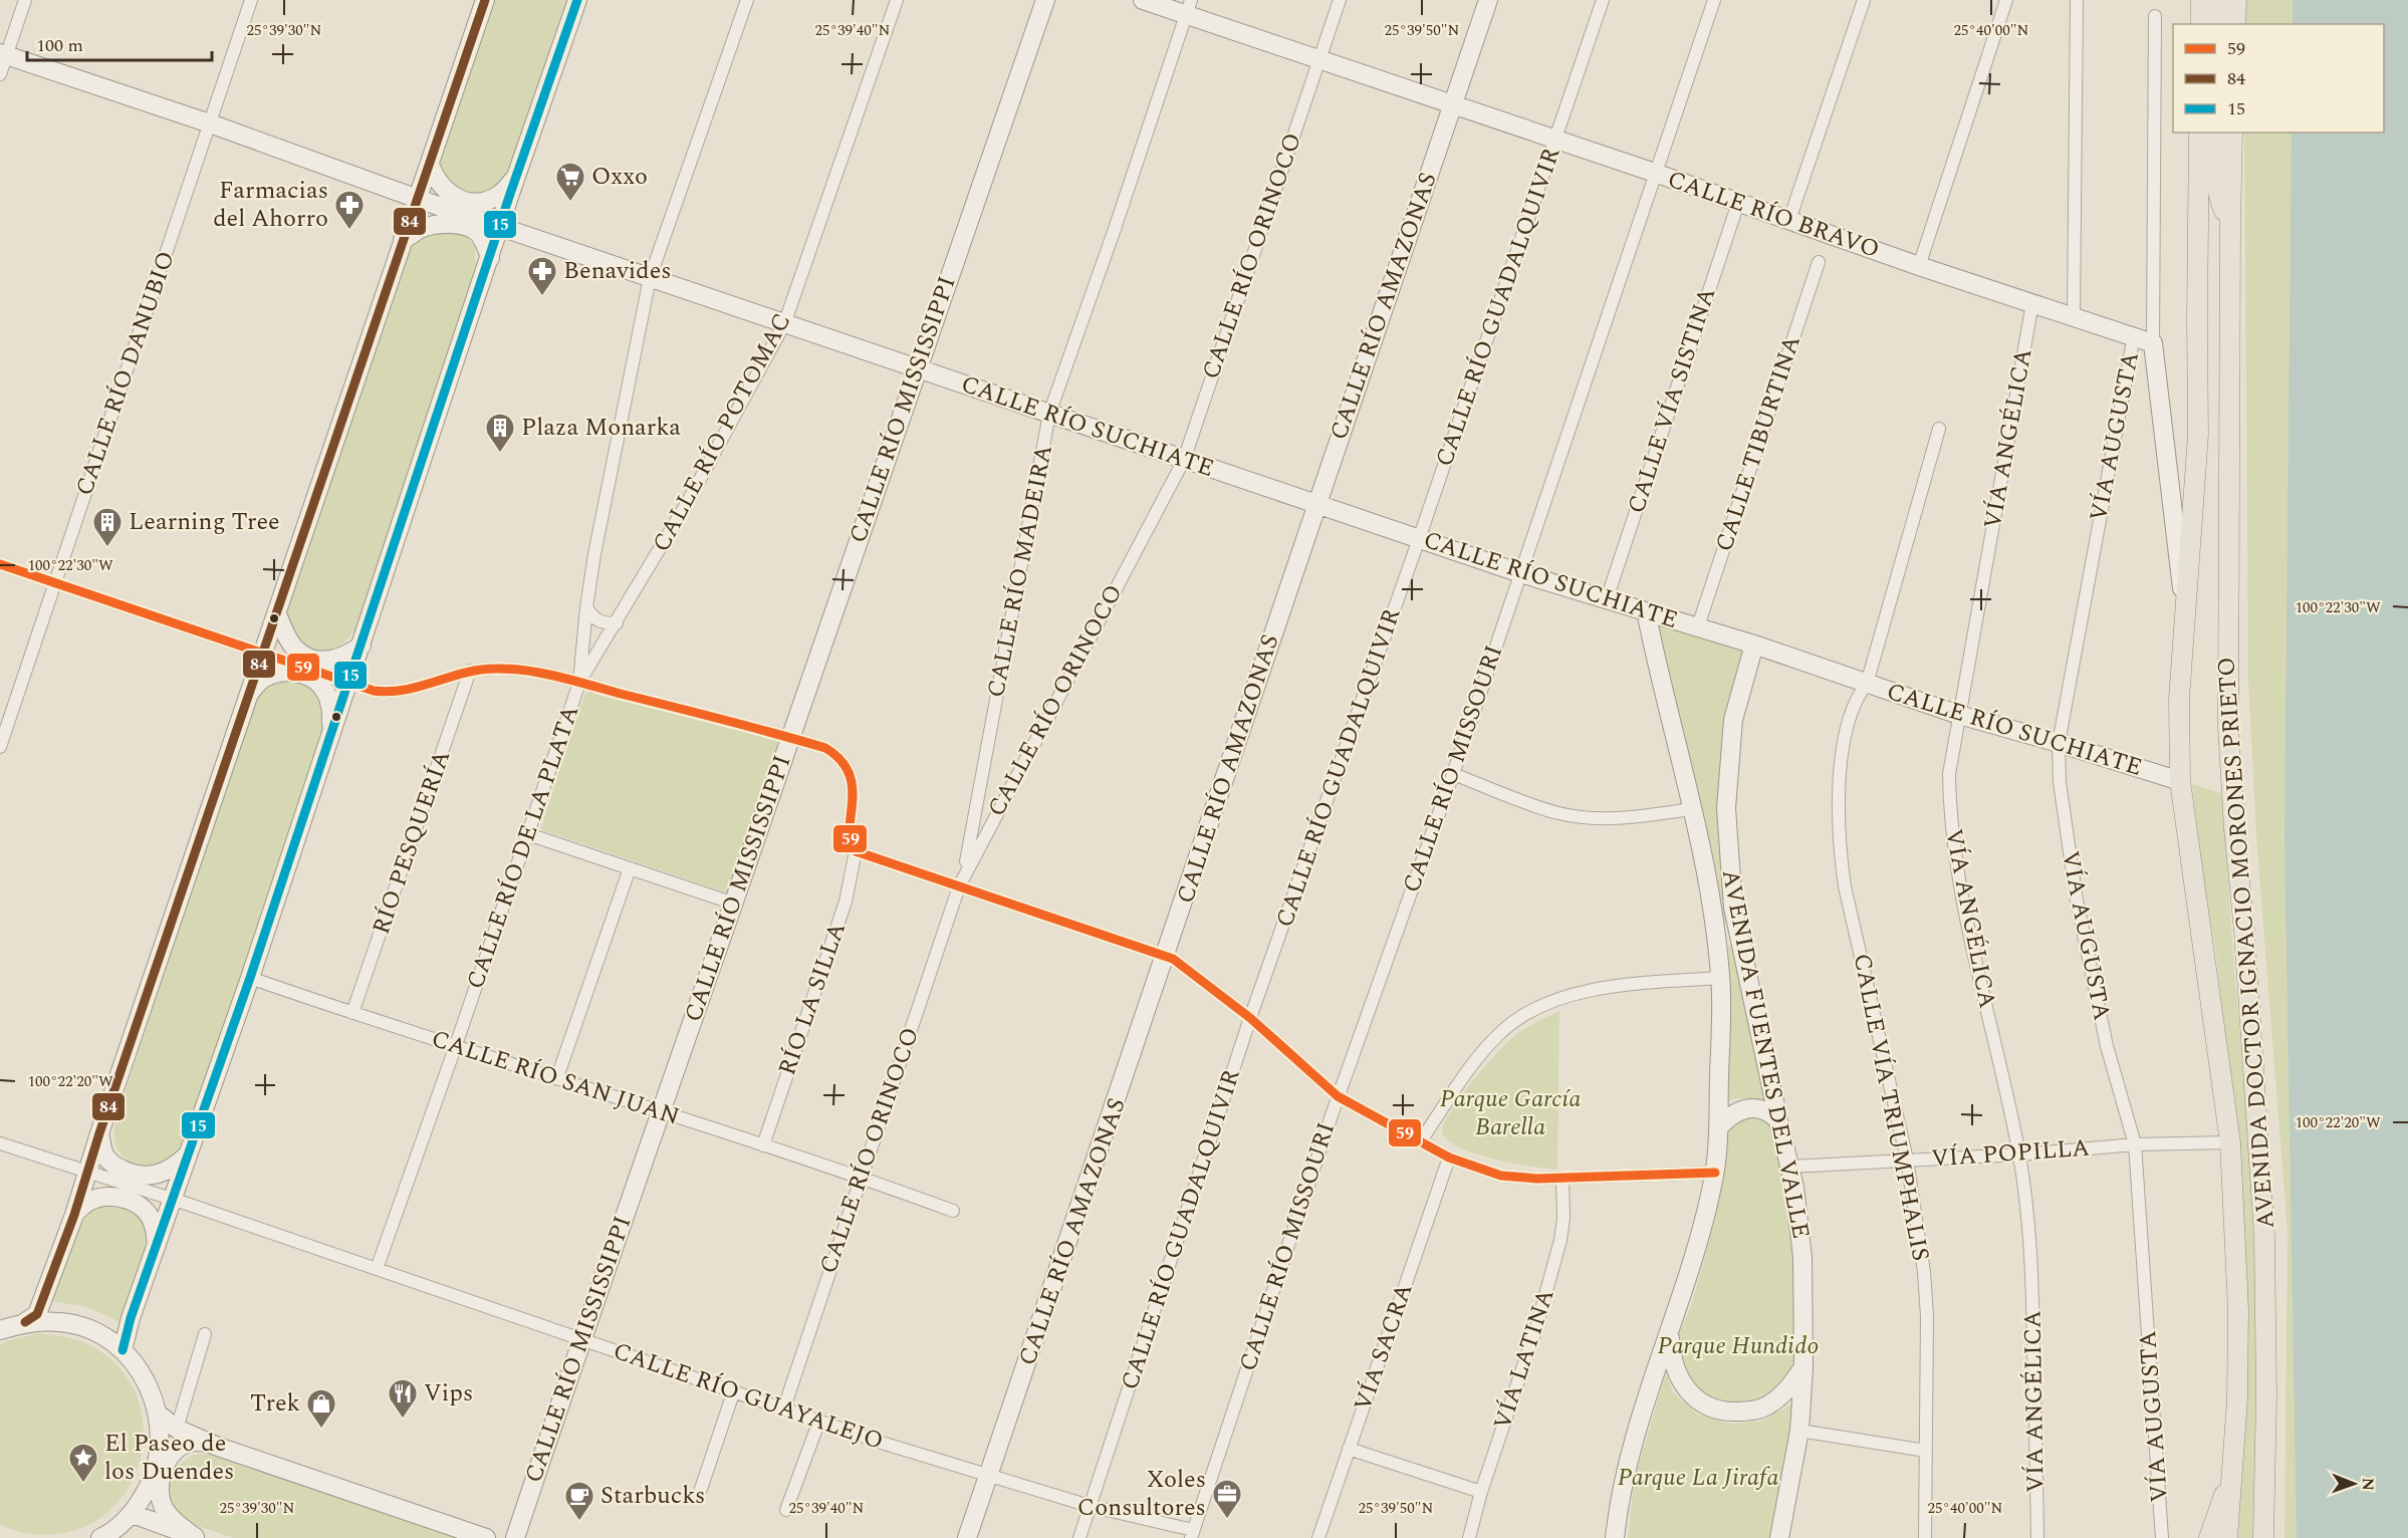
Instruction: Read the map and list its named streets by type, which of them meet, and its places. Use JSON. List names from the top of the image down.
{
  "streets": {
    "main road": ["AVENIDA DOCTOR IGNACIO MORONES PRIETO"],
    "street": [
      "CALLE RÍO BRAVO",
      "CALLE RÍO ORINOCO",
      "CALLE RÍO AMAZONAS",
      "CALLE RÍO GUADALQUIVIR",
      "CALLE RÍO DANUBIO",
      "CALLE VÍA SISTINA",
      "CALLE RÍO MISSISSIPPI",
      "CALLE RÍO SUCHIATE",
      "CALLE RÍO POTOMAC",
      "VÍA AUGUSTA",
      "VÍA ANGÉLICA",
      "CALLE TIBURTINA",
      "CALLE RÍO MADEIRA",
      "CALLE RÍO MISSOURI",
      "RÍO PESQUERÍA",
      "CALLE RÍO DE LA PLATA",
      "RÍO LA SILLA",
      "AVENIDA FUENTES DEL VALLE",
      "CALLE RÍO SAN JUAN",
      "CALLE VÍA TRIUMPHALIS",
      "VÍA POPILLA",
      "VÍA SACRA",
      "VÍA LATINA",
      "CALLE RÍO GUAYALEJO"
    ]
  },
  "crossings": [
    ["CALLE RÍO BRAVO", "CALLE RÍO ORINOCO"],
    ["CALLE RÍO BRAVO", "CALLE RÍO AMAZONAS"],
    ["CALLE RÍO BRAVO", "CALLE RÍO GUADALQUIVIR"],
    ["CALLE RÍO BRAVO", "CALLE VÍA SISTINA"],
    ["CALLE RÍO BRAVO", "VÍA AUGUSTA"],
    ["CALLE RÍO BRAVO", "VÍA ANGÉLICA"],
    ["CALLE RÍO BRAVO", "CALLE RÍO MADEIRA"],
    ["CALLE RÍO BRAVO", "CALLE RÍO MISSOURI"],
    ["CALLE RÍO ORINOCO", "CALLE RÍO SUCHIATE"],
    ["CALLE RÍO ORINOCO", "CALLE RÍO MADEIRA"],
    ["CALLE RÍO ORINOCO", "CALLE RÍO SAN JUAN"],
    ["CALLE RÍO ORINOCO", "CALLE RÍO GUAYALEJO"],
    ["CALLE RÍO AMAZONAS", "CALLE RÍO SUCHIATE"],
    ["CALLE RÍO AMAZONAS", "CALLE RÍO GUAYALEJO"],
    ["CALLE RÍO GUADALQUIVIR", "CALLE RÍO SUCHIATE"],
    ["CALLE RÍO GUADALQUIVIR", "CALLE RÍO GUAYALEJO"],
    ["CALLE RÍO DANUBIO", "CALLE RÍO SUCHIATE"],
    ["CALLE RÍO DANUBIO", "RÍO LA SILLA"],
    ["CALLE VÍA SISTINA", "CALLE RÍO SUCHIATE"],
    ["CALLE RÍO MISSISSIPPI", "CALLE RÍO SUCHIATE"],
    ["CALLE RÍO MISSISSIPPI", "RÍO LA SILLA"],
    ["CALLE RÍO MISSISSIPPI", "CALLE RÍO SAN JUAN"],
    ["CALLE RÍO MISSISSIPPI", "CALLE RÍO GUAYALEJO"],
    ["CALLE RÍO SUCHIATE", "CALLE RÍO POTOMAC"],
    ["CALLE RÍO SUCHIATE", "VÍA AUGUSTA"],
    ["CALLE RÍO SUCHIATE", "VÍA ANGÉLICA"],
    ["CALLE RÍO SUCHIATE", "CALLE TIBURTINA"],
    ["CALLE RÍO SUCHIATE", "CALLE RÍO MADEIRA"],
    ["CALLE RÍO SUCHIATE", "CALLE RÍO MISSOURI"],
    ["CALLE RÍO SUCHIATE", "CALLE RÍO DE LA PLATA"],
    ["CALLE RÍO SUCHIATE", "AVENIDA DOCTOR IGNACIO MORONES PRIETO"],
    ["CALLE RÍO SUCHIATE", "AVENIDA FUENTES DEL VALLE"],
    ["CALLE RÍO SUCHIATE", "CALLE VÍA TRIUMPHALIS"],
    ["CALLE RÍO POTOMAC", "CALLE RÍO DE LA PLATA"],
    ["CALLE RÍO POTOMAC", "RÍO LA SILLA"],
    ["VÍA AUGUSTA", "VÍA POPILLA"],
    ["VÍA ANGÉLICA", "VÍA POPILLA"],
    ["CALLE RÍO MISSOURI", "CALLE RÍO GUAYALEJO"],
    ["RÍO PESQUERÍA", "RÍO LA SILLA"],
    ["RÍO PESQUERÍA", "CALLE RÍO SAN JUAN"],
    ["CALLE RÍO DE LA PLATA", "RÍO LA SILLA"],
    ["CALLE RÍO DE LA PLATA", "CALLE RÍO SAN JUAN"],
    ["CALLE RÍO DE LA PLATA", "CALLE RÍO GUAYALEJO"],
    ["AVENIDA DOCTOR IGNACIO MORONES PRIETO", "VÍA POPILLA"],
    ["RÍO LA SILLA", "CALLE RÍO SAN JUAN"],
    ["AVENIDA FUENTES DEL VALLE", "VÍA POPILLA"],
    ["CALLE VÍA TRIUMPHALIS", "VÍA POPILLA"]
  ],
  "parks": ["Parque García Barella", "Parque Hundido", "Parque La Jirafa"],
  "places": {
    "supermarket": ["Oxxo"],
    "pharmacy": ["Farmacias del Ahorro", "Benavides"],
    "building": ["Plaza Monarka", "Learning Tree"],
    "restaurant": ["Vips"],
    "shop": ["Trek"],
    "place": ["El Paseo de los Duendes"],
    "office": ["Xoles Consultores"],
    "cafe": ["Starbucks"]
  },
  "lines": ["transit line 84", "transit line 15", "transit line 59"],
  "legend": ["59", "84", "15"],
  "scale_bar": "100 m",
  "north": "right",
  "coordinates": [
    "25°39'30\"N",
    "25°39'40\"N",
    "25°39'50\"N",
    "25°40'00\"N",
    "100°22'30\"W",
    "100°22'20\"W"
  ]
}
